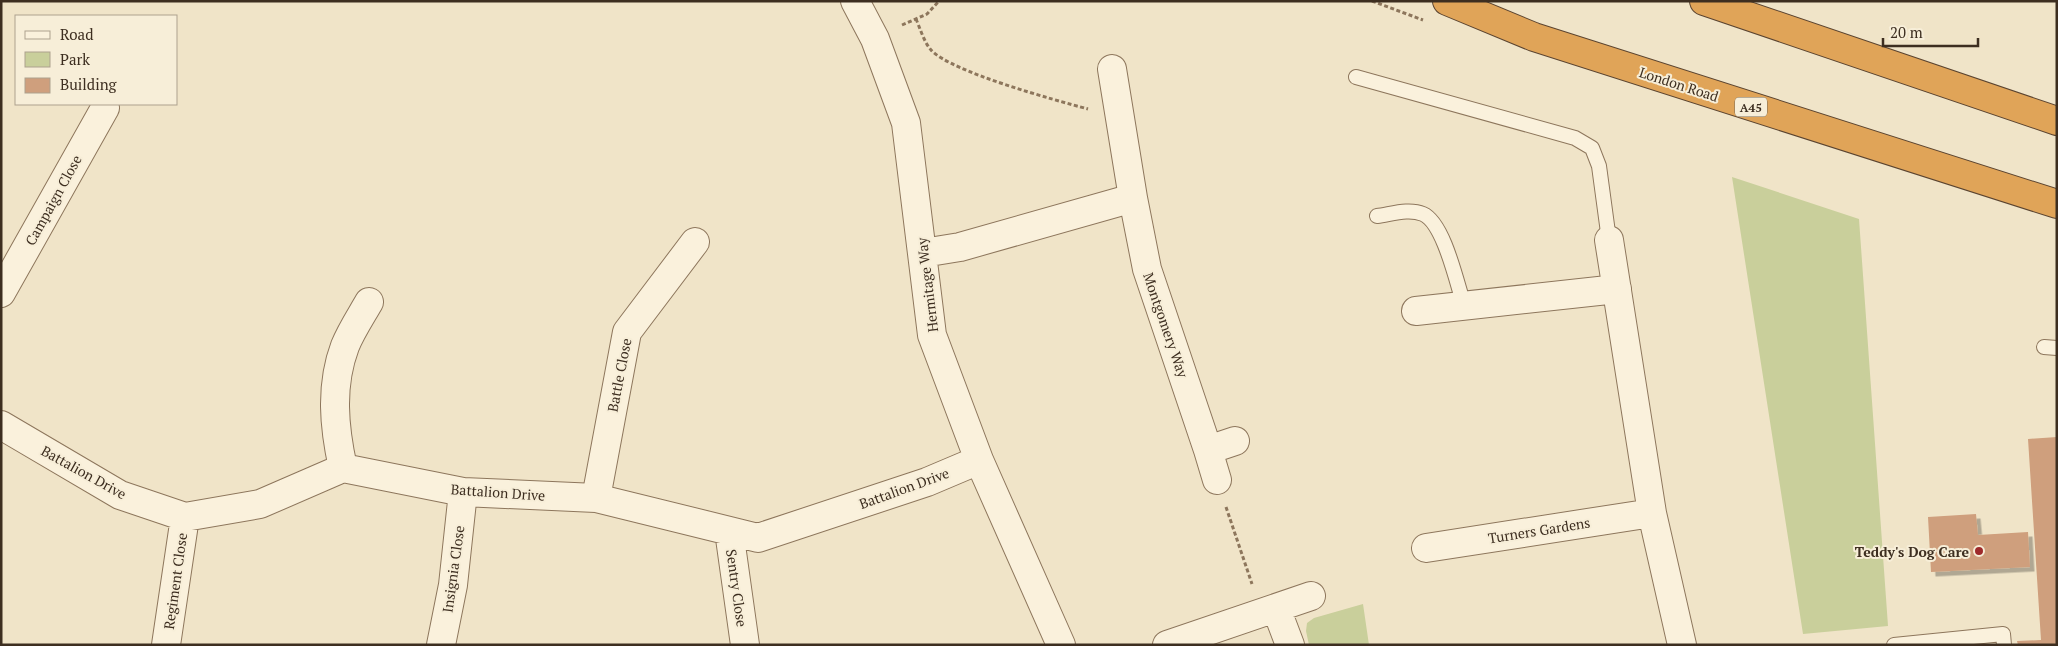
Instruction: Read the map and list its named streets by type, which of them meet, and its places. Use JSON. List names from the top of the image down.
{
  "streets": {
    "highway": ["London Road", "A45"],
    "street": [
      "Campaign Close",
      "Hermitage Way",
      "Montgomery Way",
      "Battle Close",
      "Battalion Drive",
      "Turners Gardens",
      "Insignia Close",
      "Regiment Close",
      "Sentry Close"
    ]
  },
  "crossings": [
    ["Hermitage Way", "Battalion Drive"],
    ["Battle Close", "Battalion Drive"],
    ["Battalion Drive", "Insignia Close"],
    ["Battalion Drive", "Regiment Close"],
    ["Battalion Drive", "Sentry Close"]
  ],
  "places": ["Teddy's Dog Care"],
  "legend": ["Road", "Park", "Building"],
  "scale_bar": "20 m"
}
